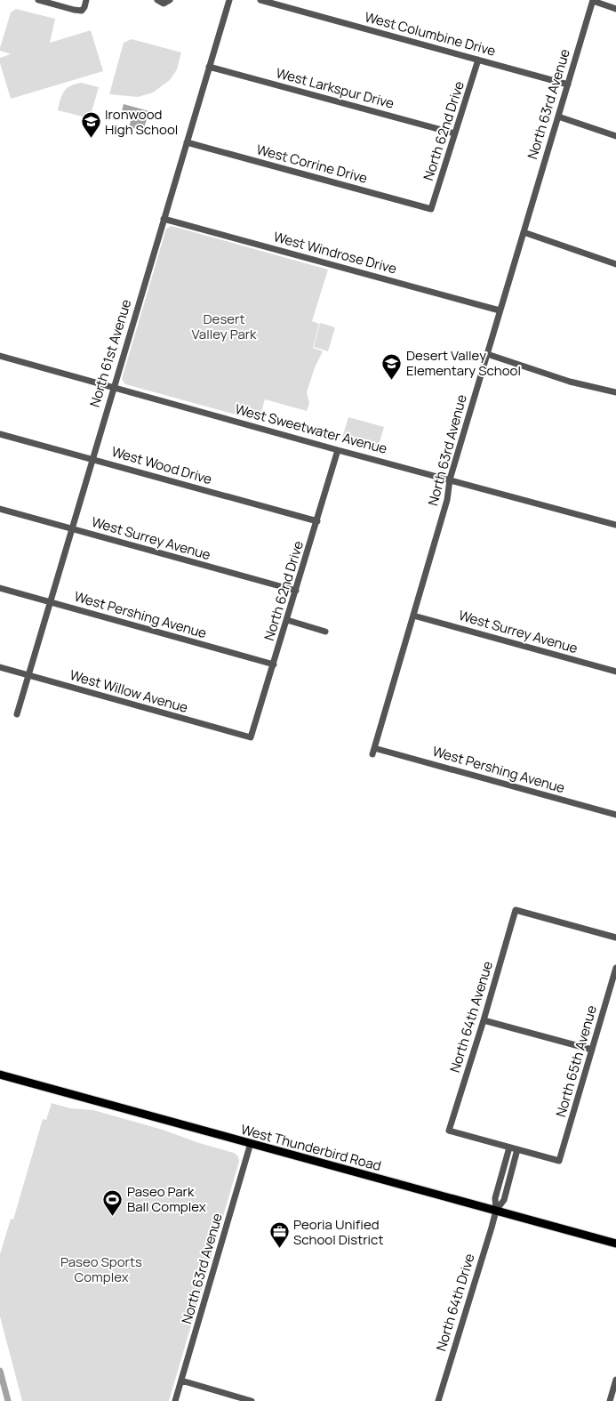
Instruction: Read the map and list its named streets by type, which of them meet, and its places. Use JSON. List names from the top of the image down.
{
  "streets": {
    "main road": ["West Thunderbird Road"],
    "street": [
      "West Columbine Drive",
      "West Larkspur Drive",
      "North 63rd Avenue",
      "North 62nd Drive",
      "West Corrine Drive",
      "West Windrose Drive",
      "North 61st Avenue",
      "West Sweetwater Avenue",
      "West Wood Drive",
      "West Surrey Avenue",
      "West Pershing Avenue",
      "West Willow Avenue",
      "North 64th Avenue",
      "North 65th Avenue",
      "North 64th Drive"
    ]
  },
  "crossings": [
    ["West Columbine Drive", "North 63rd Avenue"],
    ["West Columbine Drive", "North 62nd Drive"],
    ["West Larkspur Drive", "North 62nd Drive"],
    ["West Larkspur Drive", "North 61st Avenue"],
    ["North 63rd Avenue", "West Windrose Drive"],
    ["North 63rd Avenue", "West Sweetwater Avenue"],
    ["North 63rd Avenue", "West Surrey Avenue"],
    ["North 63rd Avenue", "West Pershing Avenue"],
    ["North 63rd Avenue", "West Thunderbird Road"],
    ["North 62nd Drive", "West Corrine Drive"],
    ["North 62nd Drive", "West Sweetwater Avenue"],
    ["North 62nd Drive", "West Wood Drive"],
    ["North 62nd Drive", "West Surrey Avenue"],
    ["North 62nd Drive", "West Pershing Avenue"],
    ["North 62nd Drive", "West Willow Avenue"],
    ["West Corrine Drive", "North 61st Avenue"],
    ["West Windrose Drive", "North 61st Avenue"],
    ["North 61st Avenue", "West Sweetwater Avenue"],
    ["North 61st Avenue", "West Wood Drive"],
    ["North 61st Avenue", "West Surrey Avenue"],
    ["North 61st Avenue", "West Pershing Avenue"],
    ["North 61st Avenue", "West Willow Avenue"],
    ["North 64th Avenue", "North 64th Drive"],
    ["North 65th Avenue", "North 64th Drive"],
    ["West Thunderbird Road", "North 64th Drive"]
  ],
  "parks": ["Desert Valley Park", "Paseo Sports Complex"],
  "places": {
    "school or university": ["Ironwood High School", "Desert Valley Elementary School"],
    "sports": ["Paseo Park Ball Complex"],
    "office": ["Peoria Unified School District"]
  }
}
